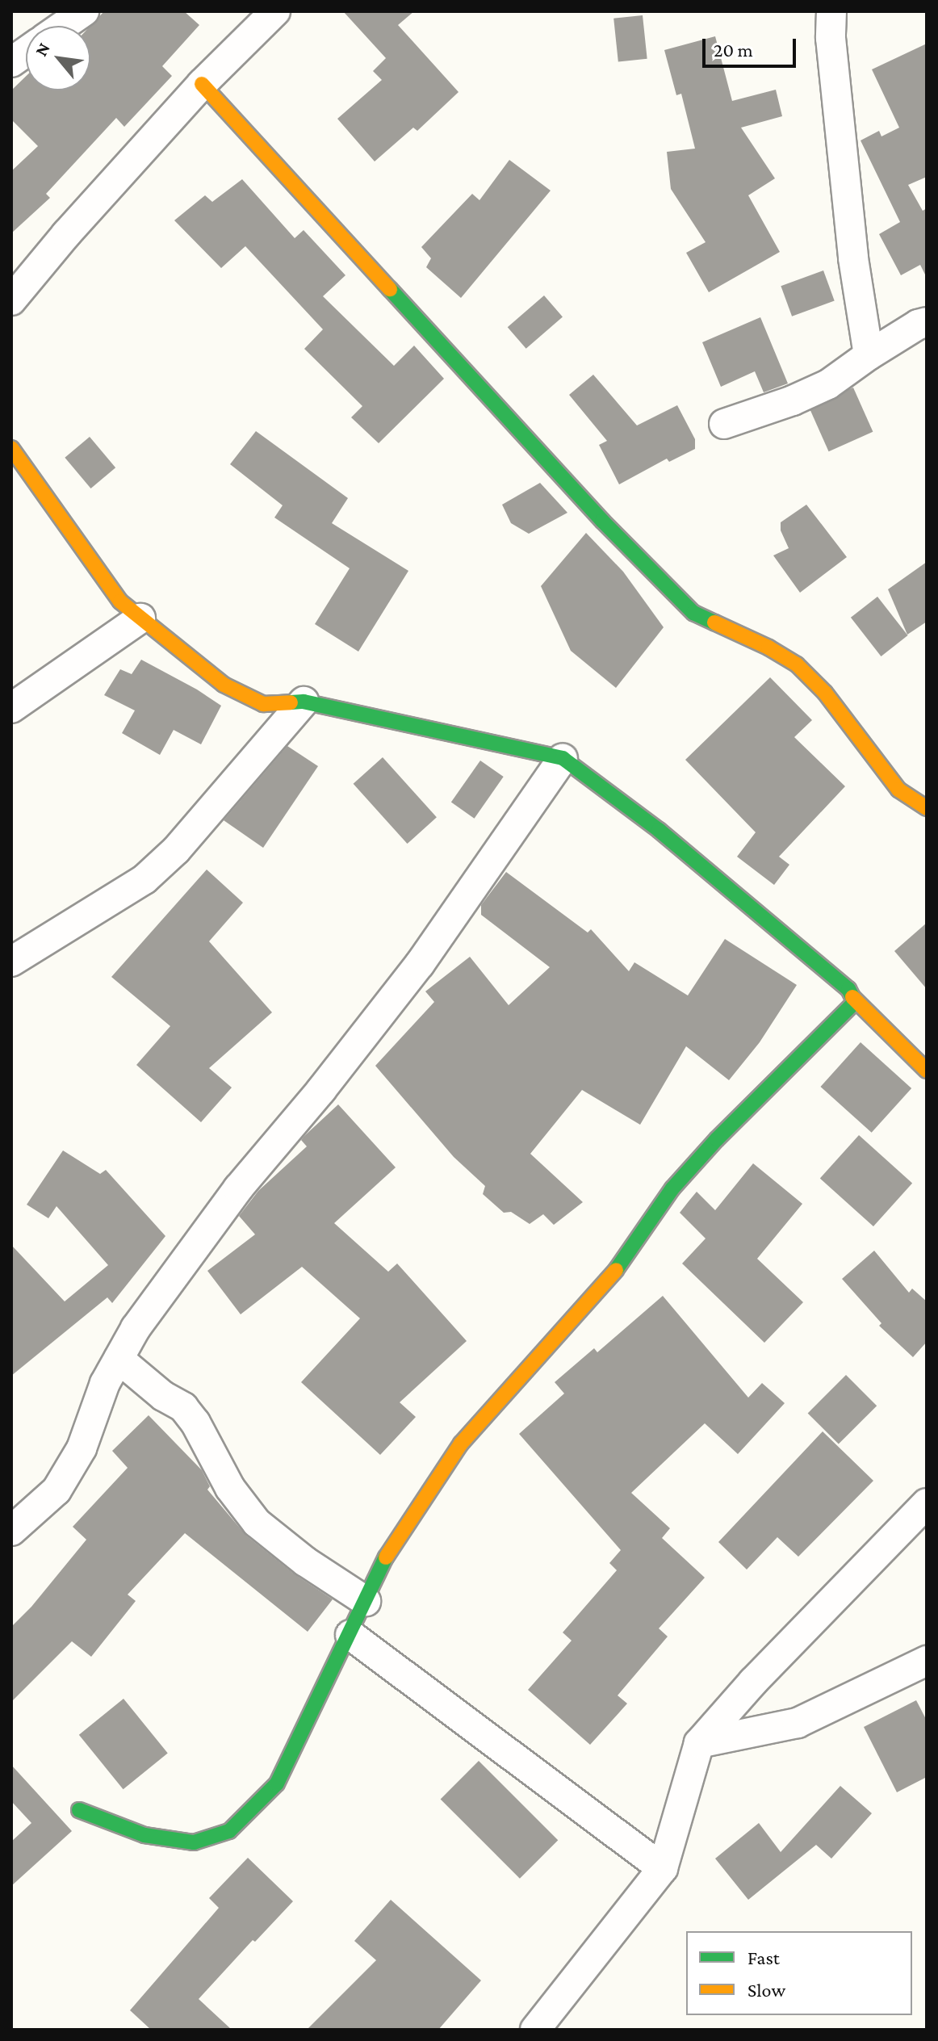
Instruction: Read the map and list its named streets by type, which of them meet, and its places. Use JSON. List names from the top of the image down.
{
  "legend": ["Fast", "Slow"],
  "scale_bar": "20 m",
  "north": "top left"
}
